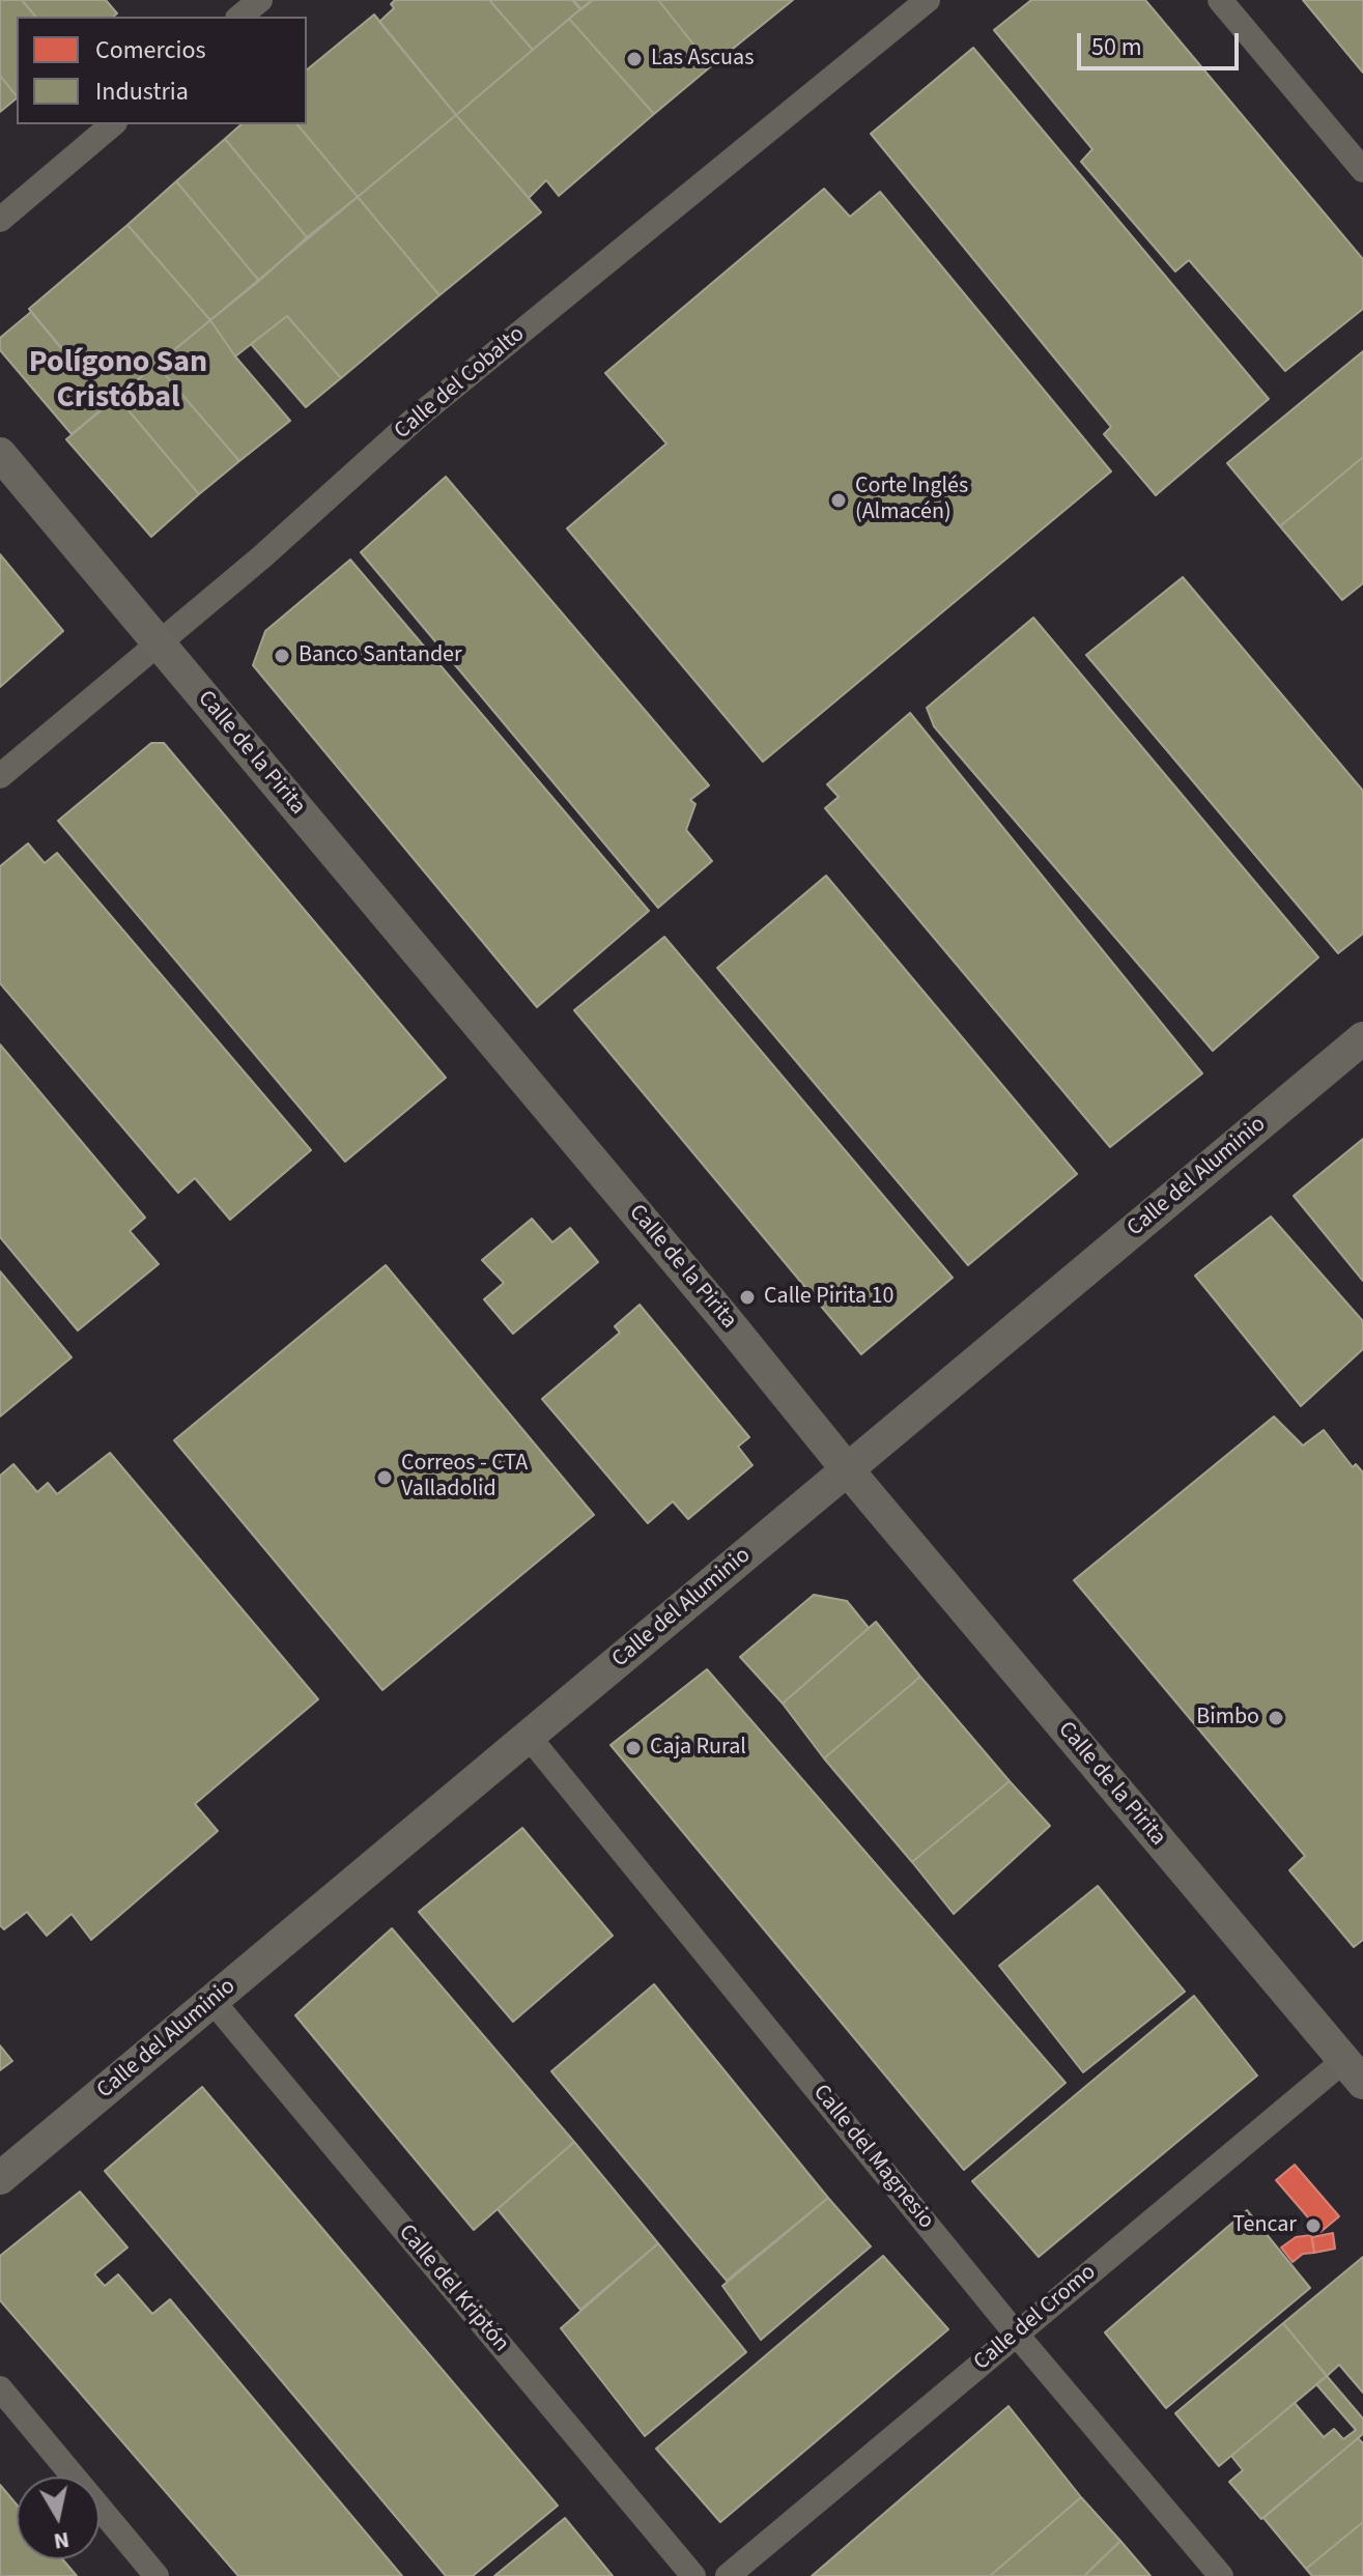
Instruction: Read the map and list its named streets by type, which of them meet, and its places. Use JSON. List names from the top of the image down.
{
  "streets": {
    "street": [
      "Calle del Cobalto",
      "Calle de la Pirita",
      "Calle del Aluminio",
      "Calle del Magnesio",
      "Calle del Kriptón",
      "Calle del Cromo"
    ]
  },
  "crossings": [
    ["Calle del Cobalto", "Calle de la Pirita"],
    ["Calle de la Pirita", "Calle del Aluminio"],
    ["Calle de la Pirita", "Calle del Cromo"],
    ["Calle del Aluminio", "Calle del Magnesio"],
    ["Calle del Aluminio", "Calle del Kriptón"],
    ["Calle del Magnesio", "Calle del Cromo"]
  ],
  "districts": ["Polígono San Cristóbal"],
  "places": [
    "Las Ascuas",
    "Corte Inglés (Almacén)",
    "Banco Santander",
    "Calle Pirita 10",
    "Correos - CTA Valladolid",
    "Bimbo",
    "Caja Rural",
    "Tencar"
  ],
  "legend": ["Comercios", "Industria"],
  "scale_bar": "50 m",
  "north": "bottom"
}
